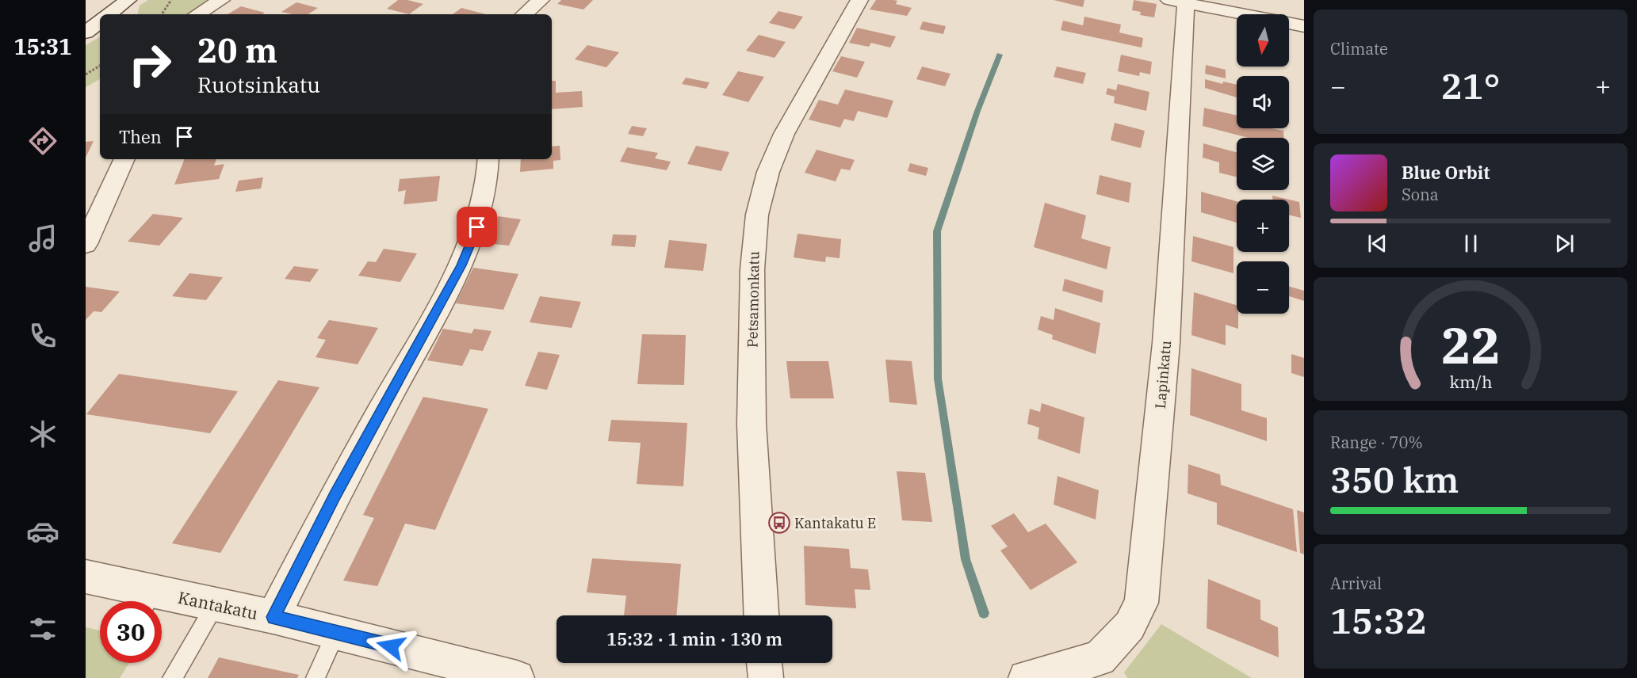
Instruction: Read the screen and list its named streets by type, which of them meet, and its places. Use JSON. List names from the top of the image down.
{
  "streets": {
    "street": ["Petsamonkatu", "Lapinkatu", "Kantakatu"]
  },
  "places": {
    "bus stop": ["Kantakatu E"]
  },
  "north": "bottom",
  "page": {
    "tabs": "15:31",
    "tile": [
      "Climate",
      ["Range · 70%", "350 km"],
      ["Arrival", "15:32"]
    ],
    "map_buttons": ["+", "−"],
    "turn": ["20 m", "Ruotsinkatu"],
    "heat": ["−", "21°", "+"],
    "then": "Then",
    "song": ["Blue Orbit", "Sona"],
    "limit": "30",
    "trip": "15:32 · 1 min · 130 m",
    "gauge": ["22", "km/h"]
  }
}
